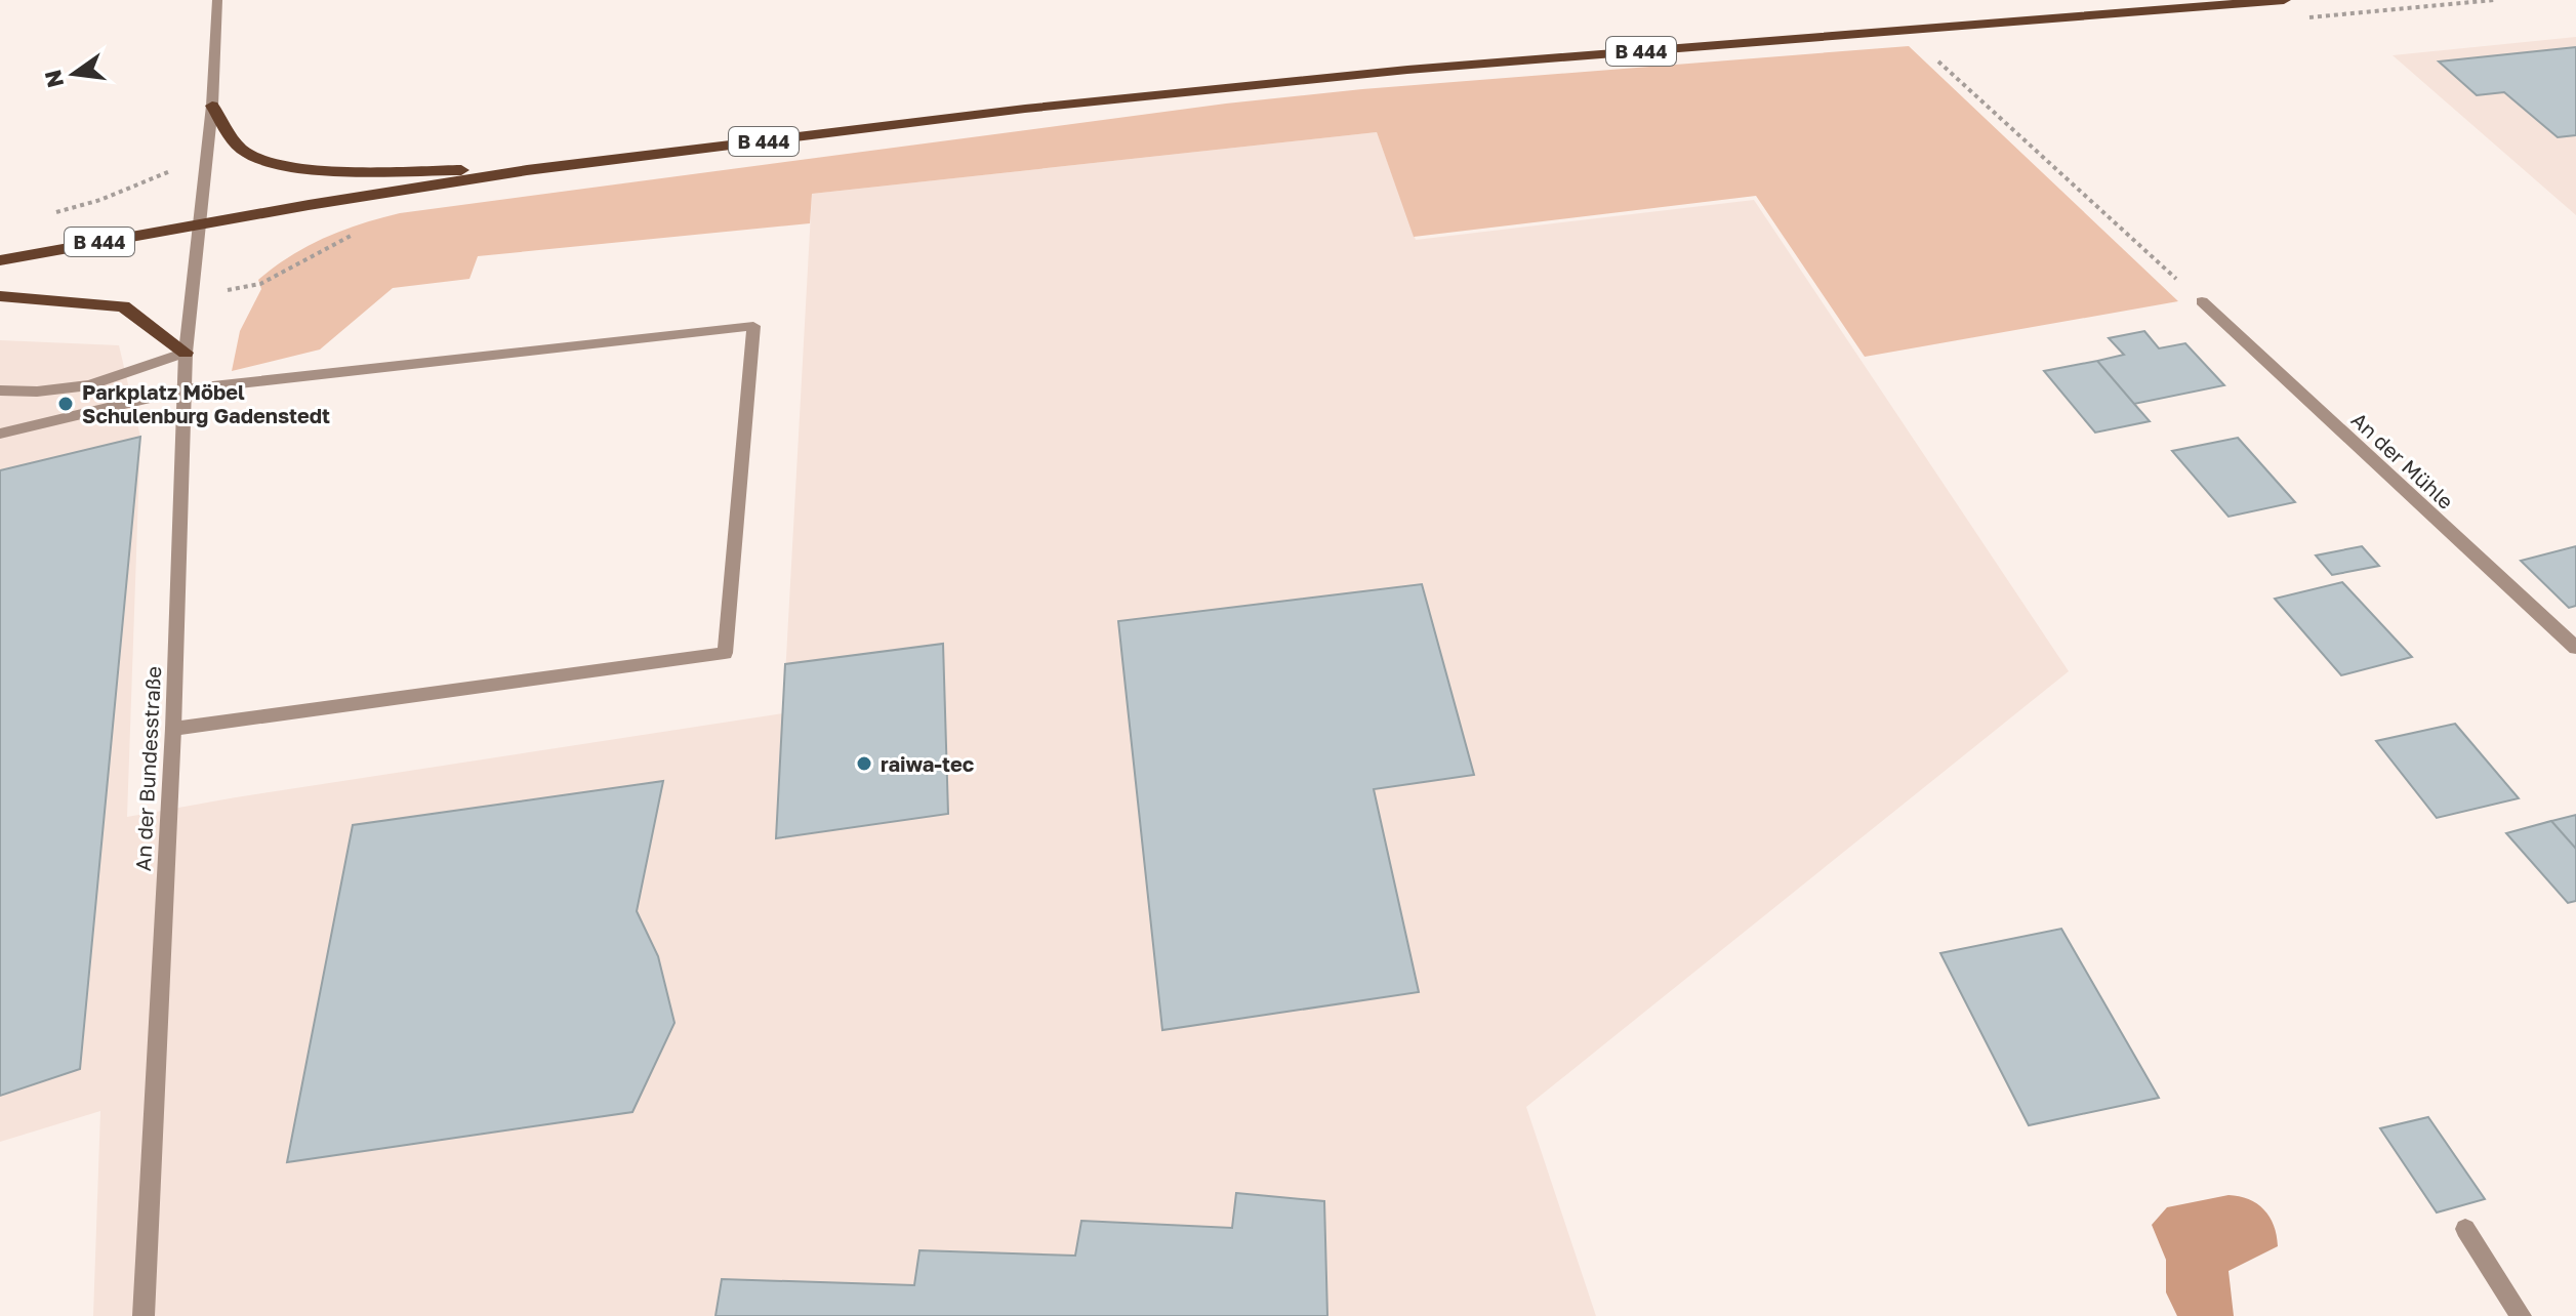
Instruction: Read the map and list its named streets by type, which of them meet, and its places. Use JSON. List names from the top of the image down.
{
  "streets": {
    "main road": ["B 444"],
    "street": ["An der Mühle", "An der Bundesstraße"]
  },
  "crossings": [
    ["B 444", "An der Bundesstraße"]
  ],
  "places": ["Parkplatz Möbel Schulenburg Gadenstedt", "raiwa-tec"],
  "north": "left"
}
